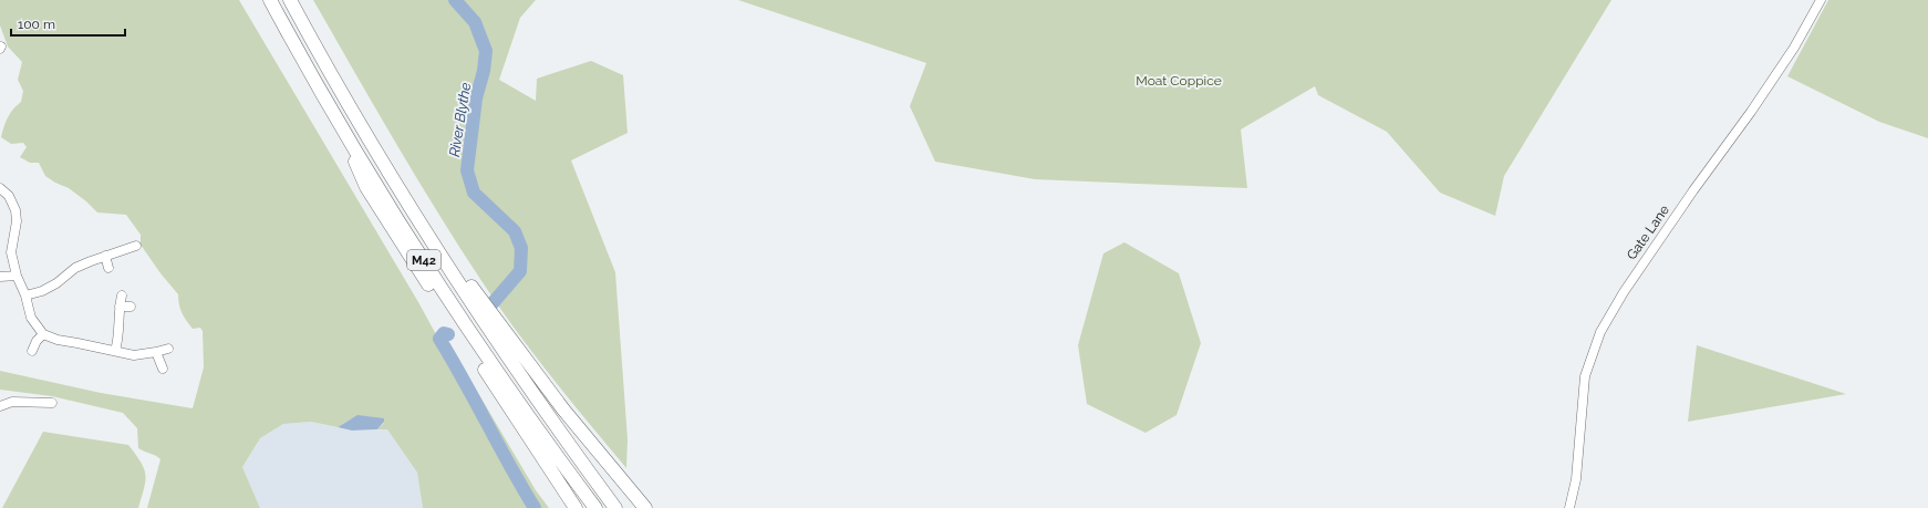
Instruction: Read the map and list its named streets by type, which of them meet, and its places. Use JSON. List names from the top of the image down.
{
  "streets": {
    "highway": ["M42"],
    "street": ["Gate Lane"]
  },
  "water": ["River Blythe"],
  "parks": ["Moat Coppice"],
  "scale_bar": "100 m"
}
